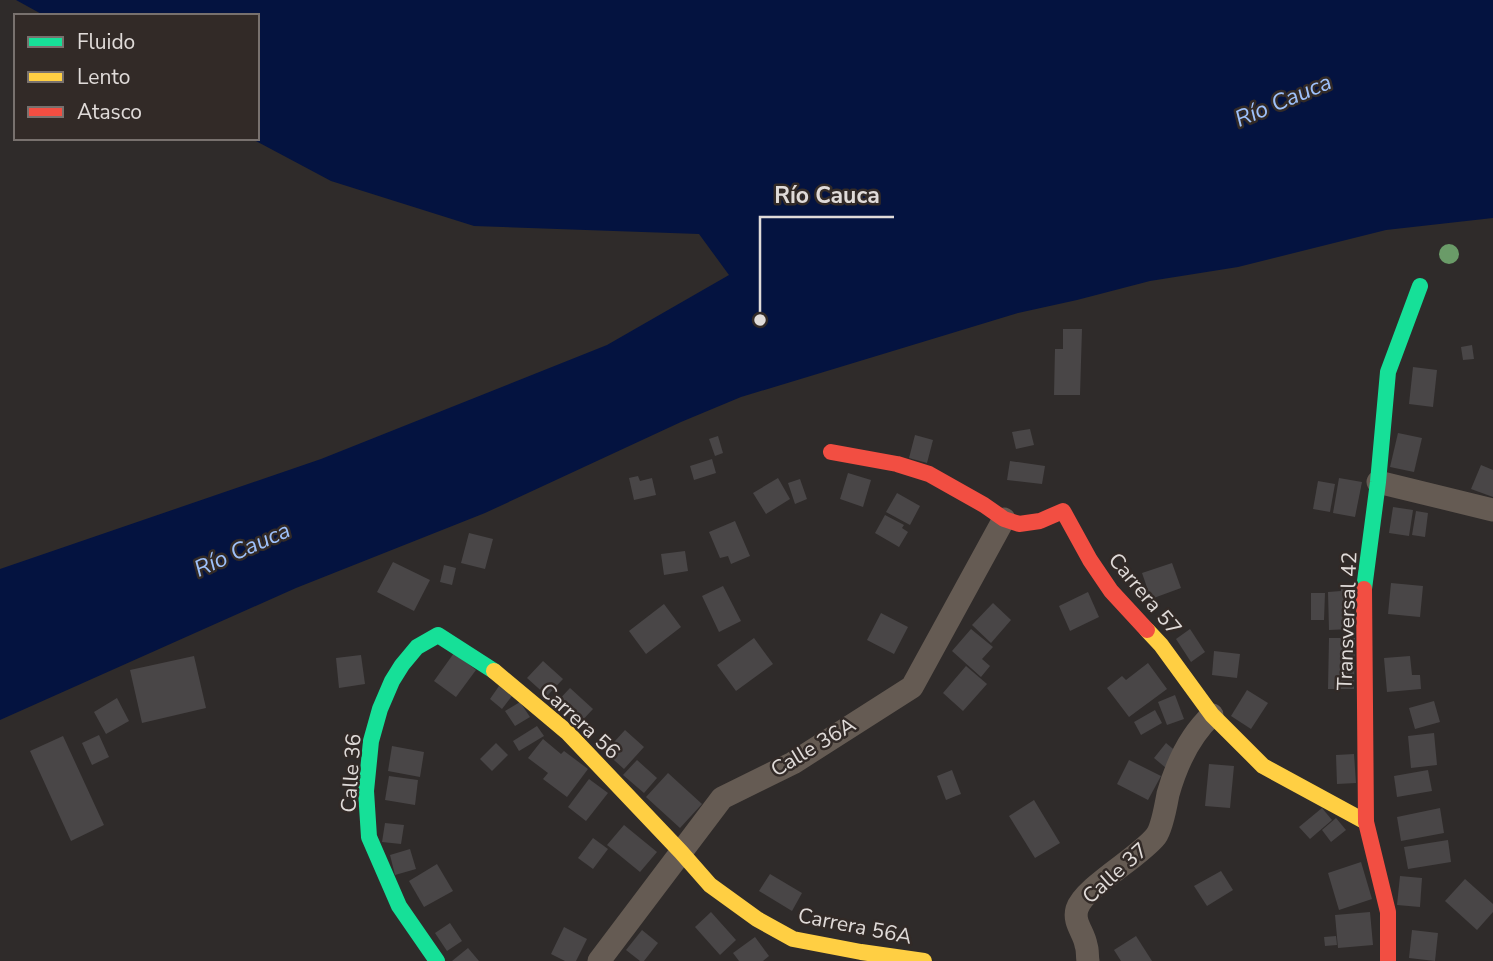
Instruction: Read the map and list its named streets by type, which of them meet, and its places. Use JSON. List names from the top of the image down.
{
  "streets": {
    "street": [
      "Carrera 57",
      "Transversal 42",
      "Carrera 56",
      "Calle 36A",
      "Calle 36",
      "Calle 37",
      "Carrera 56A"
    ]
  },
  "crossings": [
    ["Carrera 57", "Transversal 42"],
    ["Carrera 57", "Calle 36A"],
    ["Carrera 57", "Calle 37"],
    ["Carrera 56", "Calle 36A"],
    ["Carrera 56", "Calle 36"],
    ["Carrera 56", "Carrera 56A"],
    ["Calle 36A", "Carrera 56A"]
  ],
  "water": ["Río Cauca"],
  "places": ["Río Cauca"],
  "legend": ["Fluido", "Lento", "Atasco"]
}
